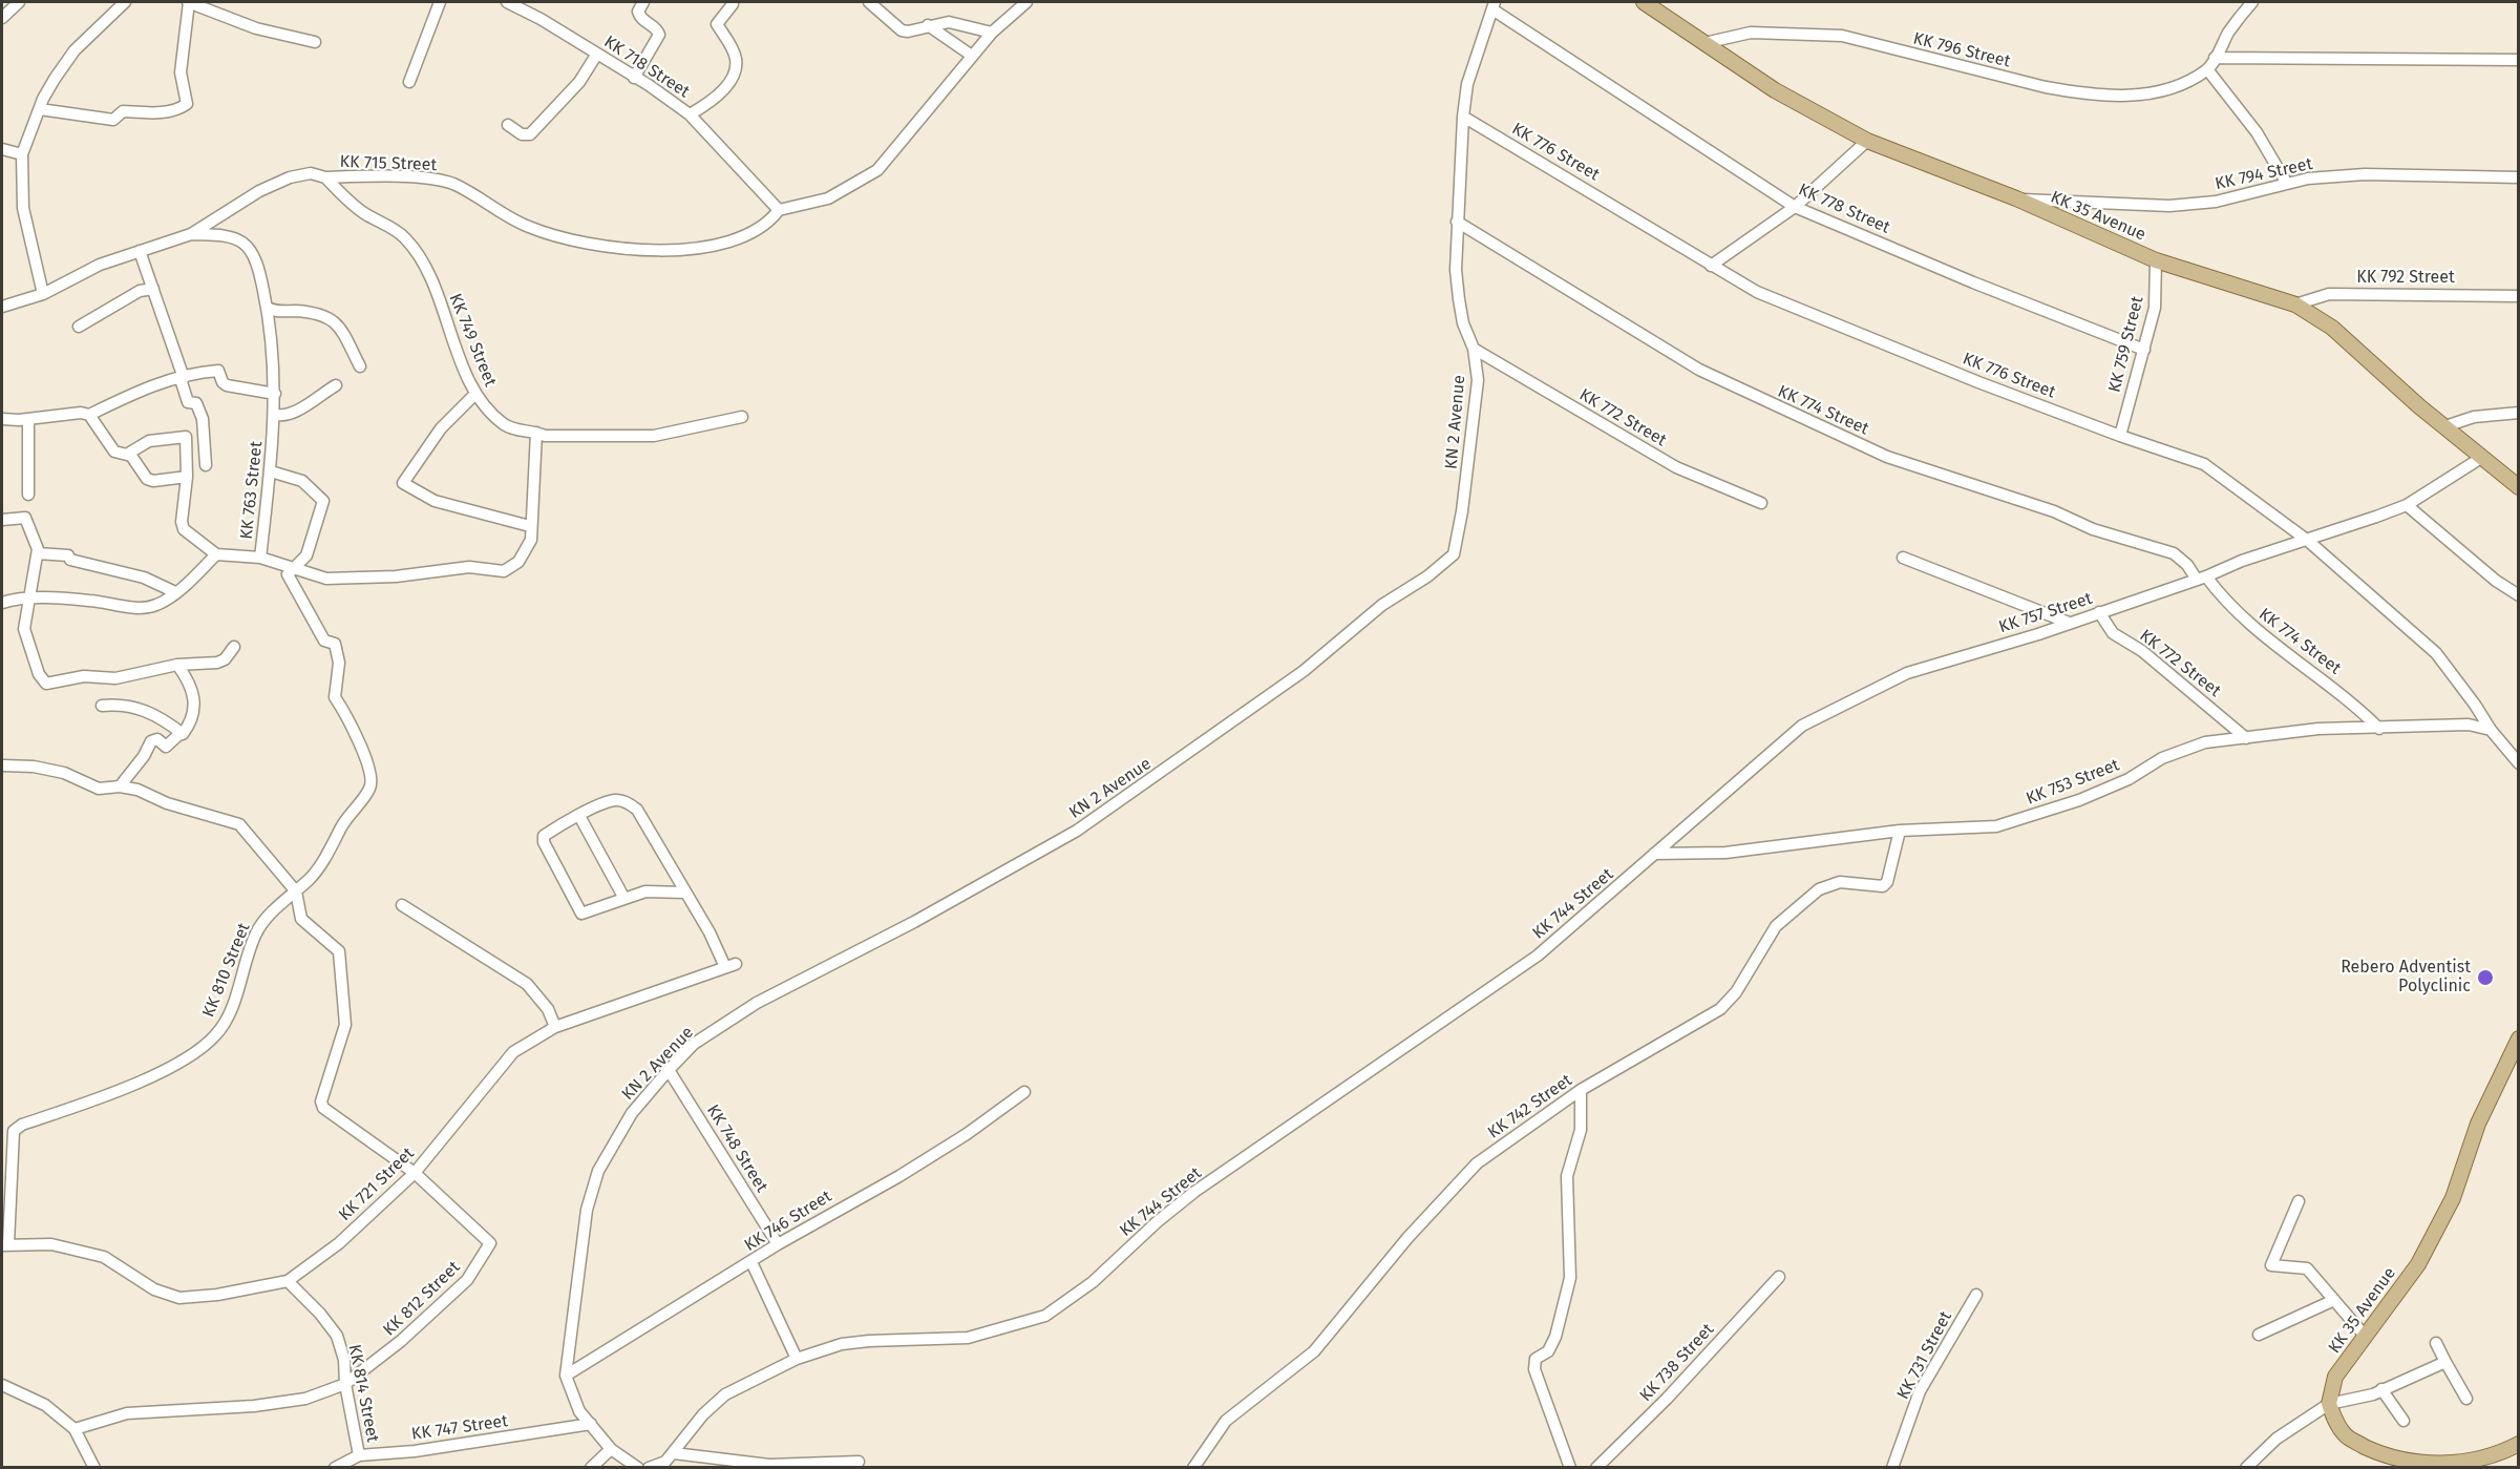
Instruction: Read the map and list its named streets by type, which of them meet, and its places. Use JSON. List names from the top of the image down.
{
  "streets": {
    "main road": ["KK 35 Avenue"],
    "street": [
      "KK 796 Street",
      "KK 718 Street",
      "KK 776 Street",
      "KK 715 Street",
      "KK 794 Street",
      "KK 778 Street",
      "KK 792 Street",
      "KK 749 Street",
      "KK 759 Street",
      "KK 774 Street",
      "KK 772 Street",
      "KN 2 Avenue",
      "KK 763 Street",
      "KK 757 Street",
      "KK 753 Street",
      "KK 744 Street",
      "KK 810 Street",
      "KK 742 Street",
      "KK 748 Street",
      "KK 721 Street",
      "KK 746 Street",
      "KK 812 Street",
      "KK 731 Street",
      "KK 738 Street",
      "KK 814 Street",
      "KK 747 Street"
    ]
  },
  "crossings": [
    ["KK 796 Street", "KK 35 Avenue"],
    ["KK 718 Street", "KK 715 Street"],
    ["KK 776 Street", "KK 759 Street"],
    ["KK 776 Street", "KN 2 Avenue"],
    ["KK 776 Street", "KK 757 Street"],
    ["KK 776 Street", "KK 753 Street"],
    ["KK 715 Street", "KK 749 Street"],
    ["KK 715 Street", "KK 763 Street"],
    ["KK 794 Street", "KK 35 Avenue"],
    ["KK 778 Street", "KK 759 Street"],
    ["KK 778 Street", "KN 2 Avenue"],
    ["KK 35 Avenue", "KK 792 Street"],
    ["KK 35 Avenue", "KK 759 Street"],
    ["KK 35 Avenue", "KK 757 Street"],
    ["KK 774 Street", "KN 2 Avenue"],
    ["KK 774 Street", "KK 757 Street"],
    ["KK 774 Street", "KK 753 Street"],
    ["KK 772 Street", "KN 2 Avenue"],
    ["KK 772 Street", "KK 757 Street"],
    ["KK 772 Street", "KK 753 Street"],
    ["KN 2 Avenue", "KK 748 Street"],
    ["KN 2 Avenue", "KK 746 Street"],
    ["KK 757 Street", "KK 753 Street"],
    ["KK 757 Street", "KK 744 Street"],
    ["KK 753 Street", "KK 744 Street"],
    ["KK 753 Street", "KK 742 Street"],
    ["KK 810 Street", "KK 721 Street"],
    ["KK 810 Street", "KK 812 Street"],
    ["KK 748 Street", "KK 746 Street"],
    ["KK 721 Street", "KK 812 Street"],
    ["KK 721 Street", "KK 814 Street"],
    ["KK 812 Street", "KK 814 Street"],
    ["KK 814 Street", "KK 747 Street"]
  ],
  "places": ["Rebero Adventist Polyclinic"]
}
